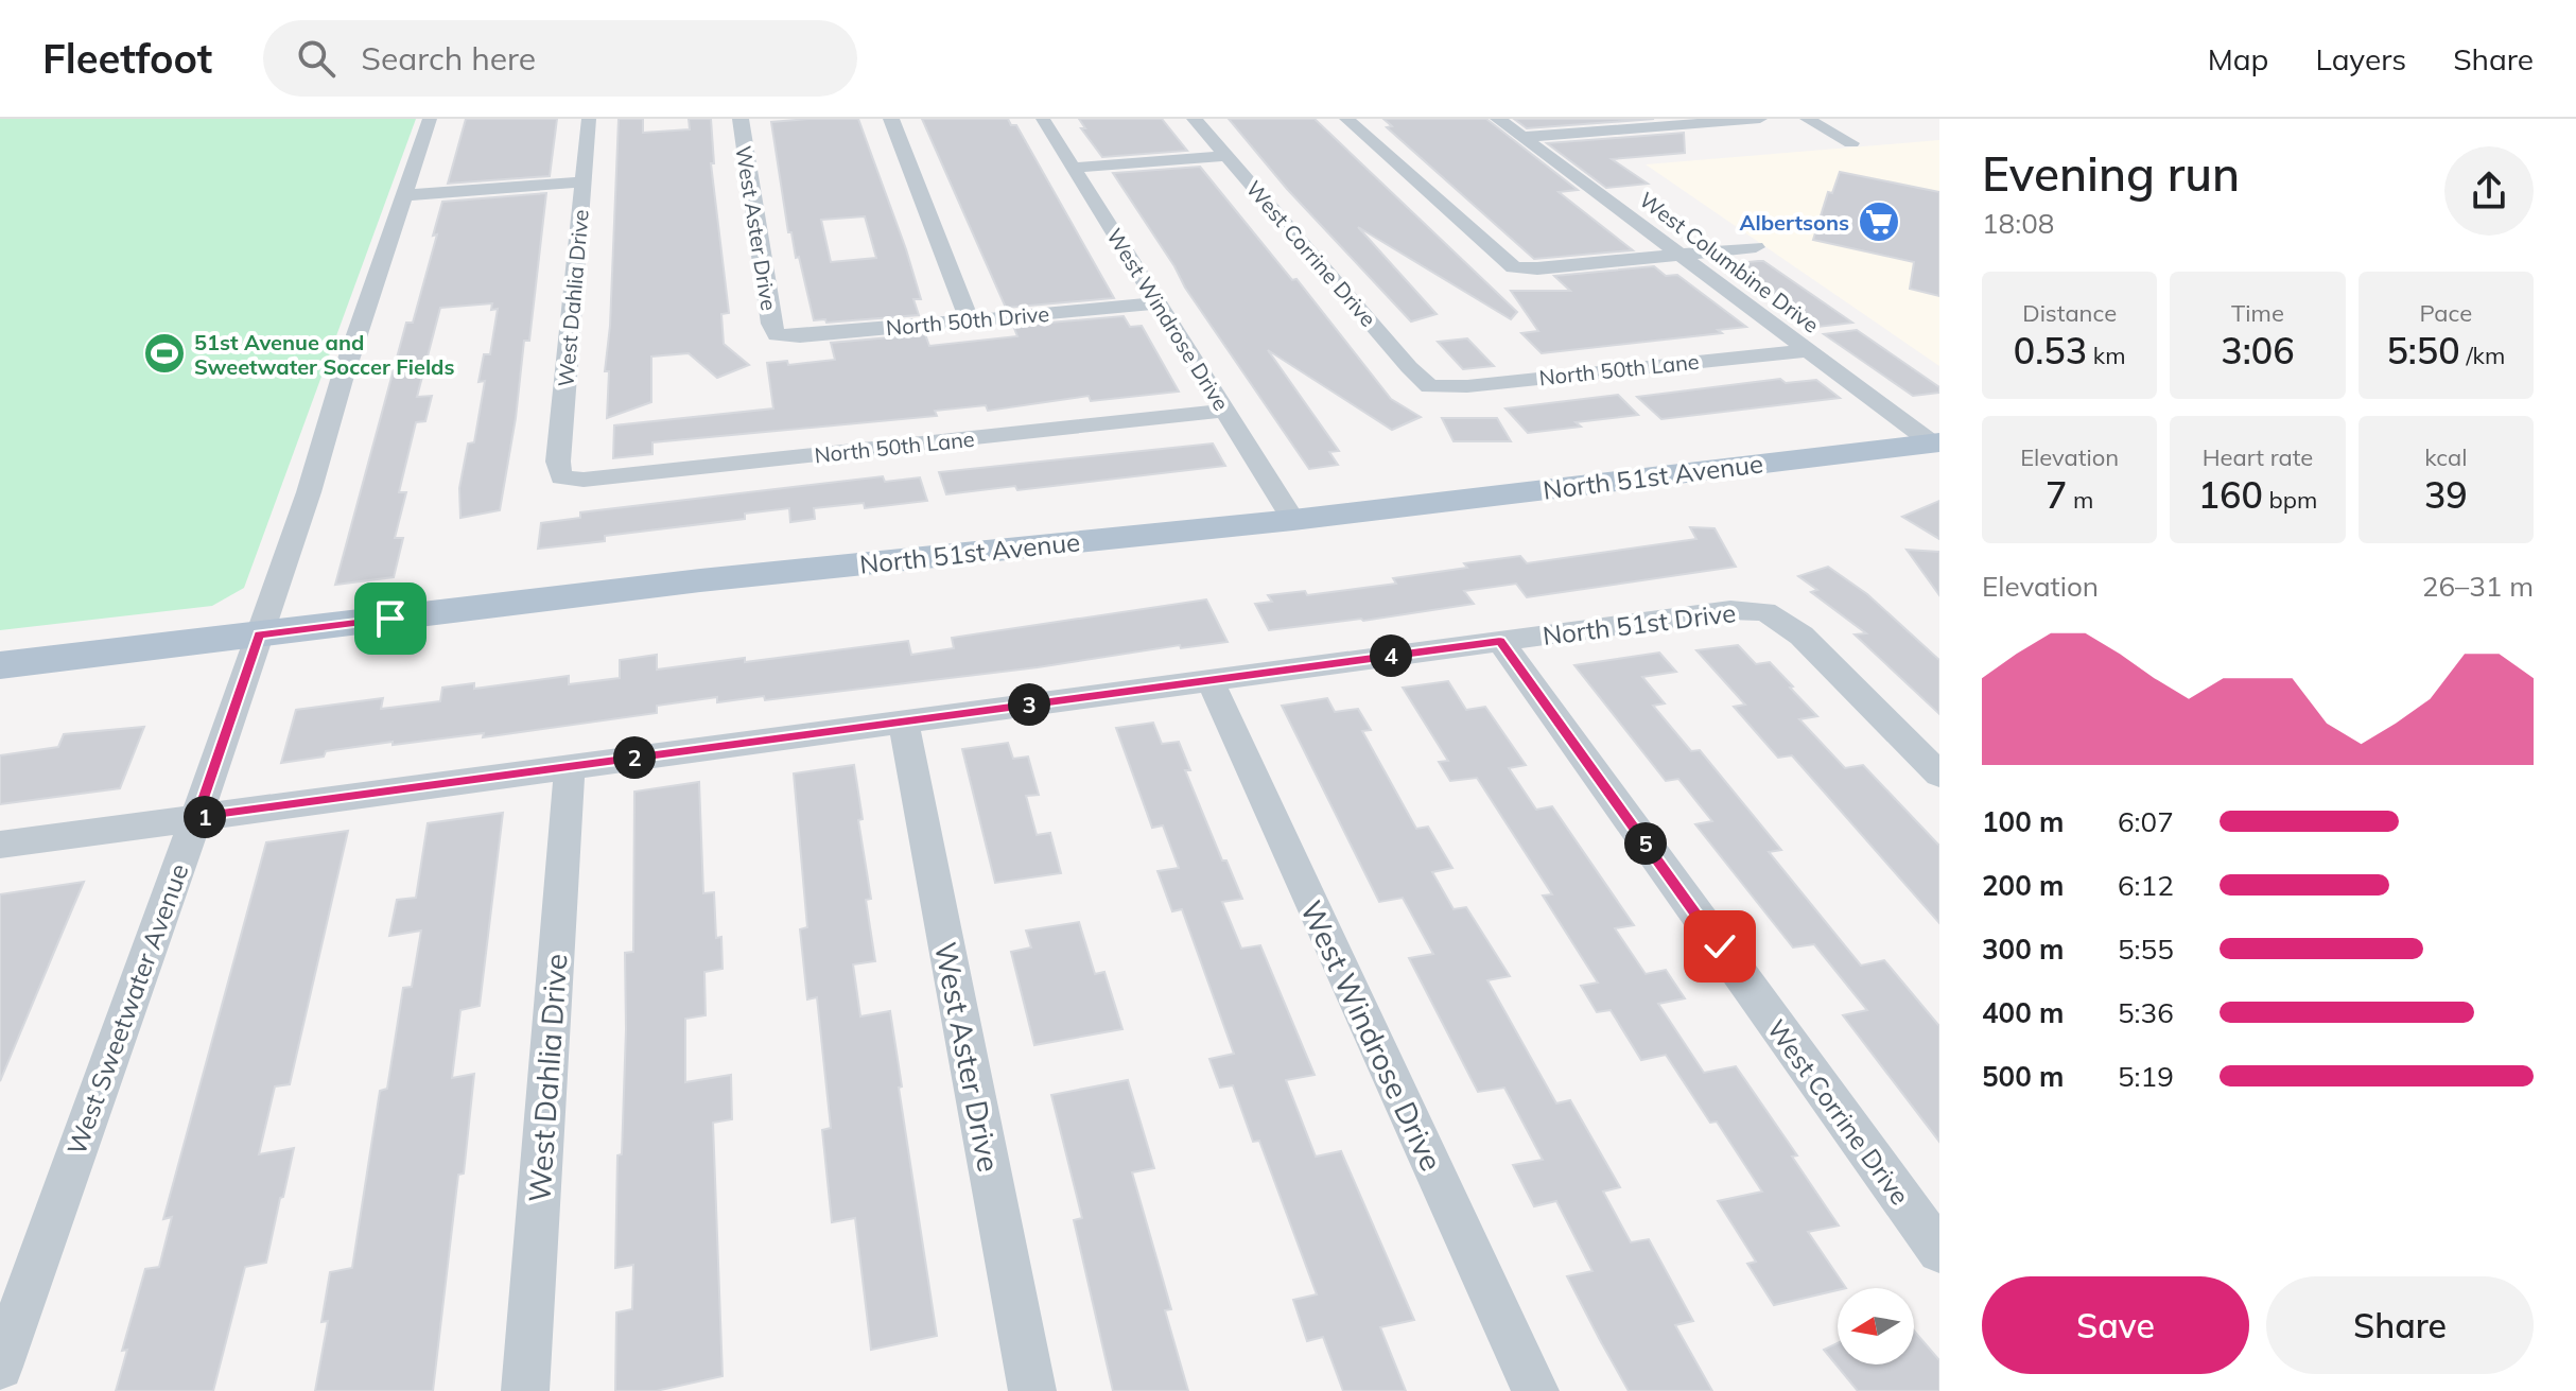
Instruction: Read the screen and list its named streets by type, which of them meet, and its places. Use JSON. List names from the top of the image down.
{
  "streets": {
    "main road": ["North 51st Avenue"],
    "street": [
      "West Aster Drive",
      "West Corrine Drive",
      "West Columbine Drive",
      "West Dahlia Drive",
      "West Windrose Drive",
      "North 50th Drive",
      "North 50th Lane",
      "North 51st Drive",
      "West Sweetwater Avenue"
    ]
  },
  "crossings": [
    ["West Aster Drive", "North 50th Drive"],
    ["West Aster Drive", "North 51st Drive"],
    ["West Corrine Drive", "North 50th Lane"],
    ["West Corrine Drive", "North 51st Drive"],
    ["West Columbine Drive", "North 50th Lane"],
    ["West Columbine Drive", "North 51st Avenue"],
    ["West Dahlia Drive", "North 50th Lane"],
    ["West Dahlia Drive", "North 51st Drive"],
    ["West Windrose Drive", "North 50th Drive"],
    ["West Windrose Drive", "North 50th Lane"],
    ["West Windrose Drive", "North 51st Avenue"],
    ["West Windrose Drive", "North 51st Drive"],
    ["North 51st Avenue", "West Sweetwater Avenue"],
    ["North 51st Drive", "West Sweetwater Avenue"]
  ],
  "places": {
    "supermarket": ["Albertsons"],
    "sports": ["51st Avenue and Sweetwater Soccer Fields"]
  },
  "north": "left",
  "page": {
    "header": "Fleetfoot",
    "search": "Search here",
    "nav": ["Map", "Layers", "Share"],
    "heading": ["Evening run", "18:08"],
    "stats": [
      ["Distance", "0.53 km"],
      ["Time", "3:06"],
      ["Pace", "5:50 /km"],
      ["Elevation", "7 m"],
      ["Heart rate", "160 bpm"],
      ["kcal", "39"]
    ],
    "chart": ["Elevation", "26–31 m"],
    "pins": [
      "4",
      "3",
      "2",
      "1",
      "5"
    ],
    "list": [
      {
        "name": "100 m",
        "note": "6:07"
      },
      {
        "name": "200 m",
        "note": "6:12"
      },
      {
        "name": "300 m",
        "note": "5:55"
      },
      {
        "name": "400 m",
        "note": "5:36"
      },
      {
        "name": "500 m",
        "note": "5:19"
      }
    ],
    "buttons": ["Save", "Share"]
  }
}
